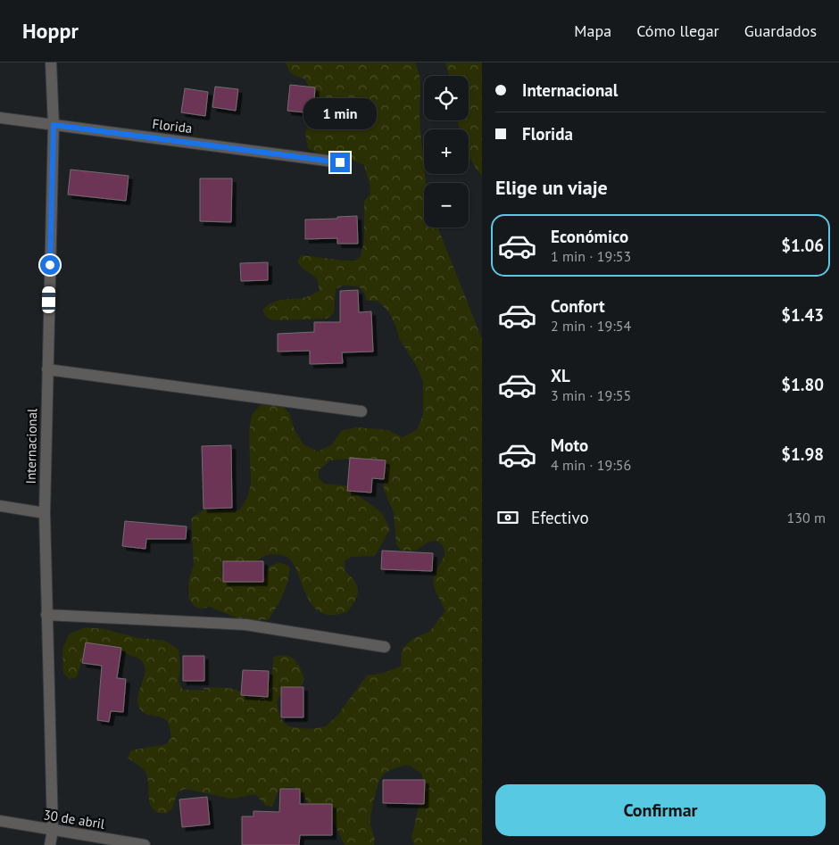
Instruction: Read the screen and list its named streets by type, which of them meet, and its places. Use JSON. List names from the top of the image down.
{
  "streets": {
    "street": ["Florida", "Internacional", "30 de abril"]
  },
  "crossings": [
    ["Florida", "Internacional"],
    ["Internacional", "30 de abril"]
  ],
  "page": {
    "header": "Hoppr",
    "nav": ["Mapa", "Cómo llegar", "Guardados"],
    "banner": ["Internacional", "Florida"],
    "map_buttons": ["+", "−"],
    "bubble": "1 min",
    "heading": "Elige un viaje",
    "list": [
      {
        "name": "Económico",
        "note": "1 min · 19:53",
        "value": "$1.06"
      },
      {
        "name": "Confort",
        "note": "2 min · 19:54",
        "value": "$1.43"
      },
      {
        "name": "XL",
        "note": "3 min · 19:55",
        "value": "$1.80"
      },
      {
        "name": "Moto",
        "note": "4 min · 19:56",
        "value": "$1.98"
      }
    ],
    "pay": ["Efectivo", "130 m"],
    "buttons": "Confirmar"
  }
}
